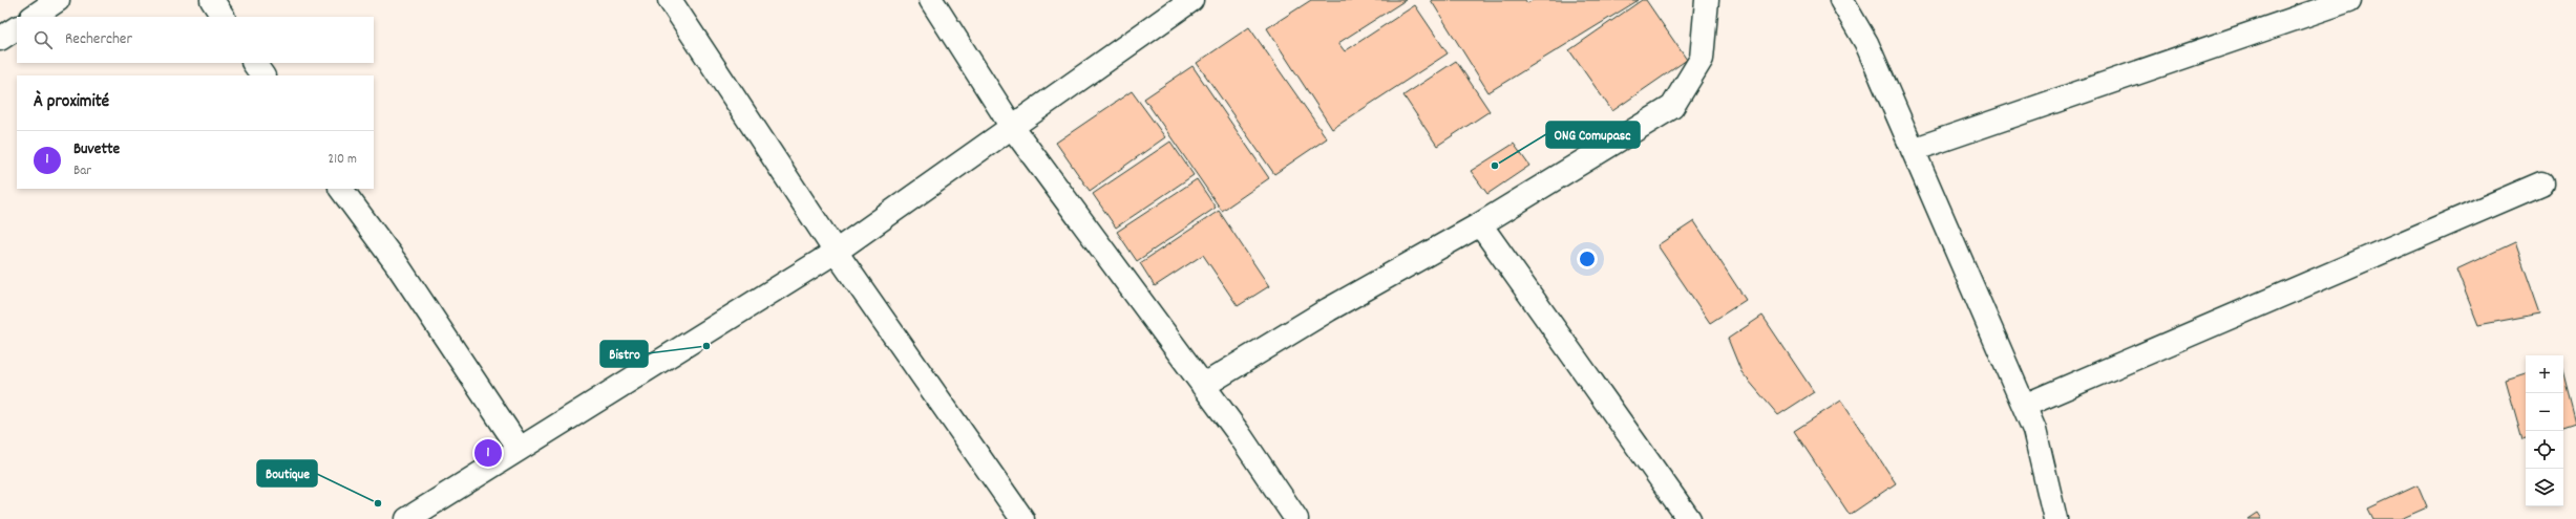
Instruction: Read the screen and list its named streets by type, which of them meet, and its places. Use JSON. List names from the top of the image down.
{
  "places": ["ONG Comupasc", "Bistro", "Boutique"],
  "page": {
    "search": "Rechercher",
    "heading": "À proximité",
    "list": [
      {
        "mark": "1",
        "name": "Buvette",
        "note": "Bar",
        "value": "210 m"
      }
    ],
    "map_buttons": ["+", "−"],
    "pins": "1"
  }
}
